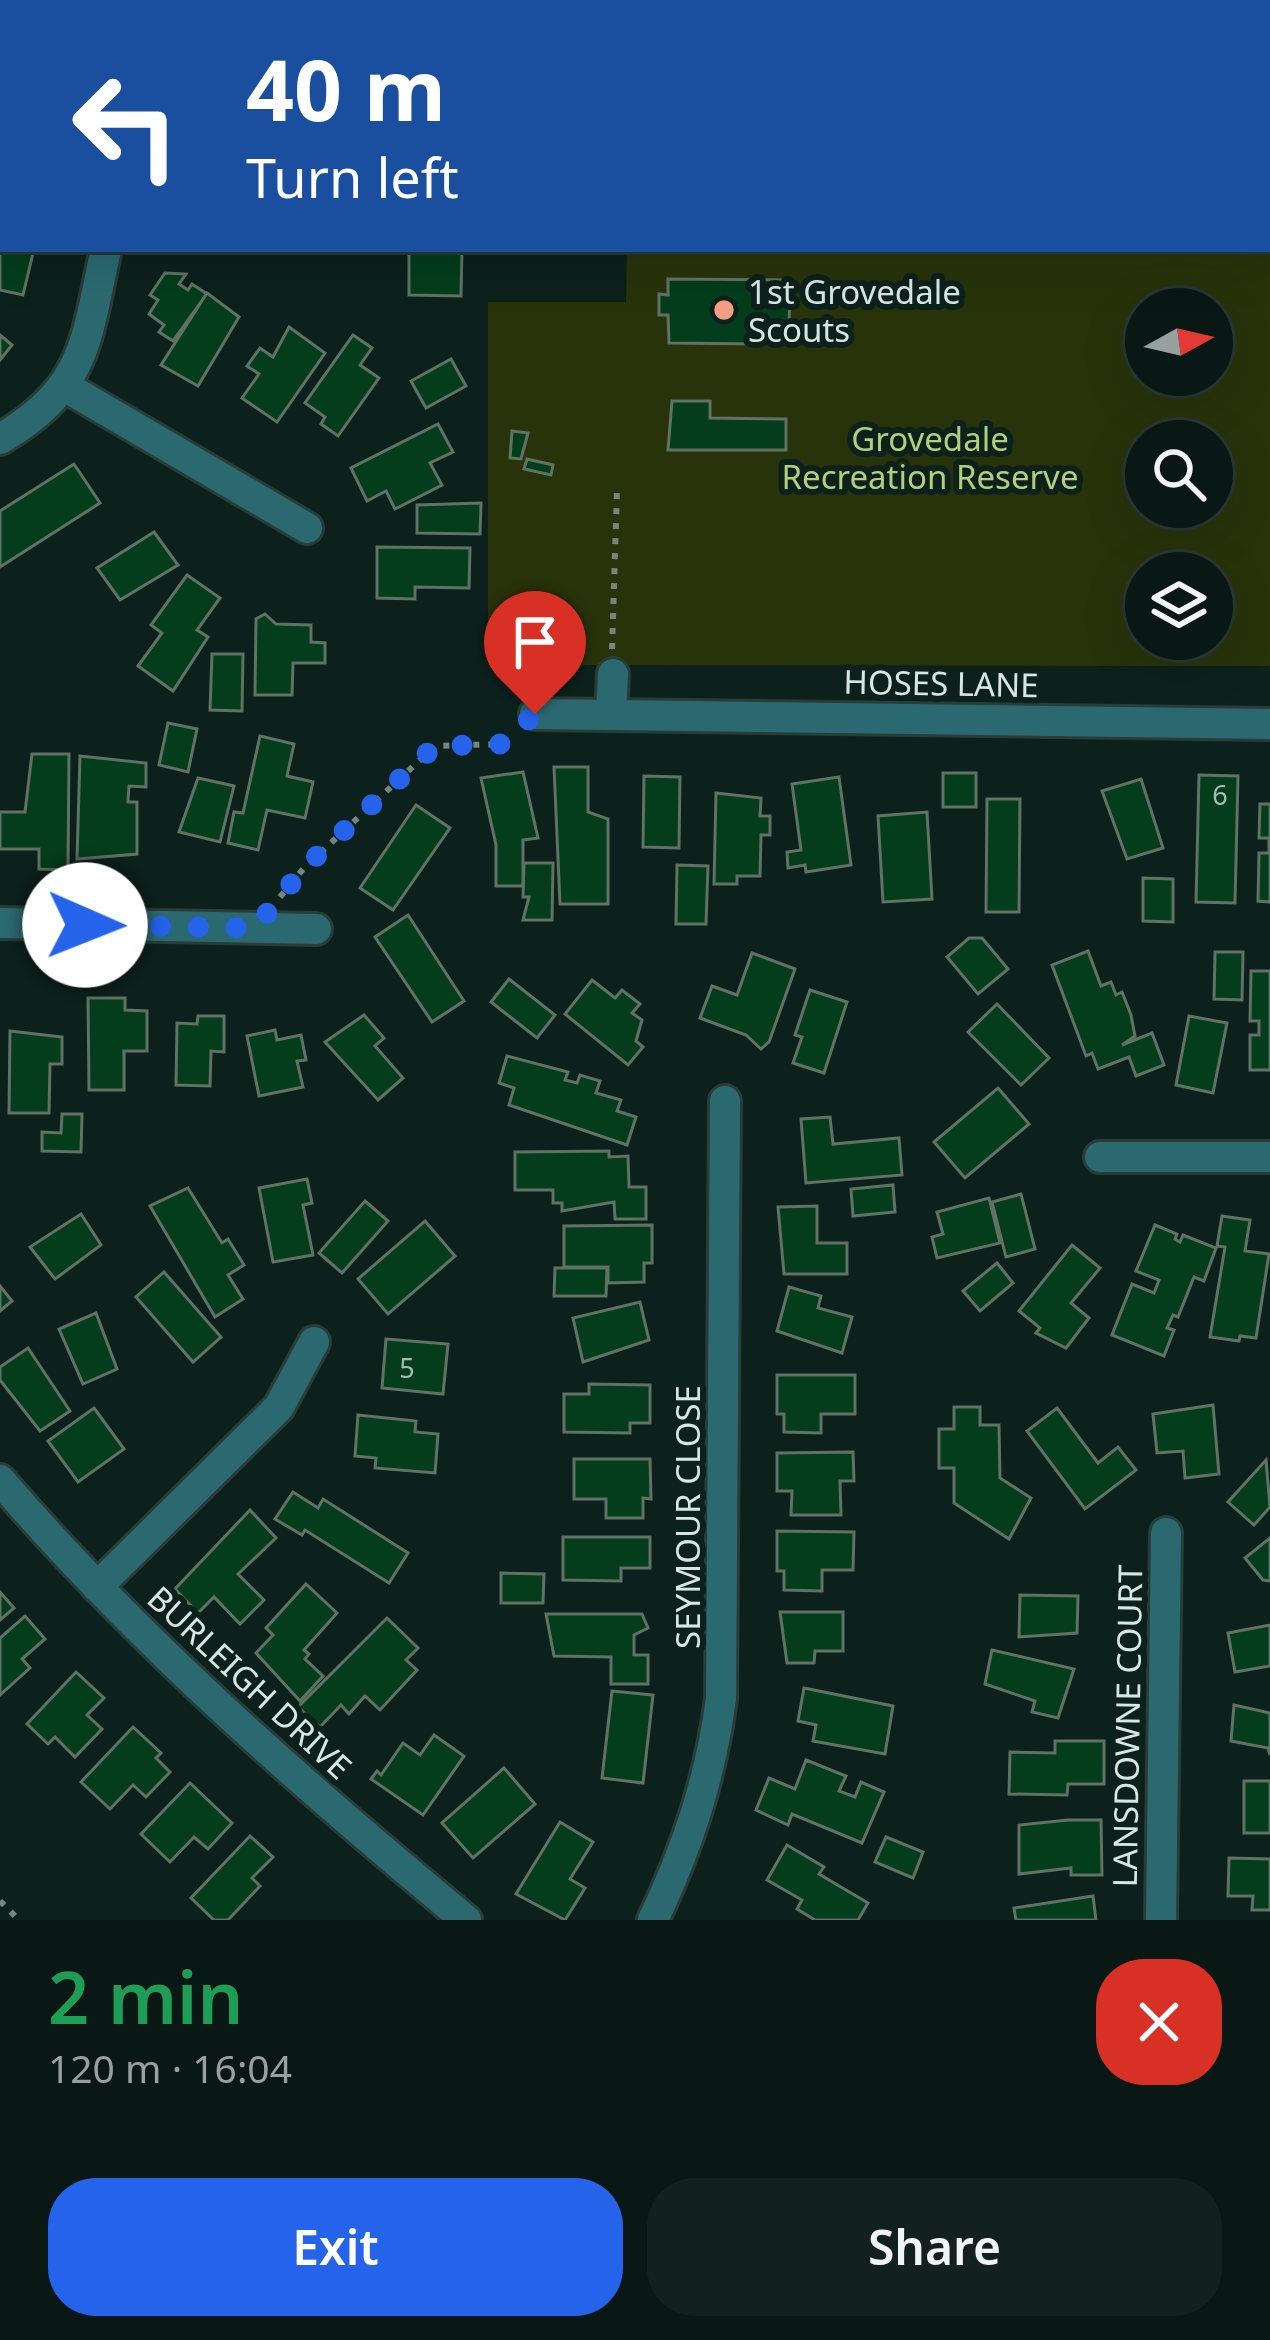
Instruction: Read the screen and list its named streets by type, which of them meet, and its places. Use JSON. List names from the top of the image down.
{
  "streets": {
    "street": [
      "HOSES LANE",
      "SEYMOUR CLOSE",
      "BURLEIGH DRIVE",
      "LANSDOWNE COURT"
    ]
  },
  "parks": ["Grovedale Recreation Reserve"],
  "places": ["1st Grovedale Scouts"],
  "house_numbers": ["6", "5"],
  "north": "right",
  "page": {
    "turn": ["40 m", "Turn left"],
    "heading": ["2 min", "120 m · 16:04"],
    "buttons": ["Exit", "Share"]
  }
}
